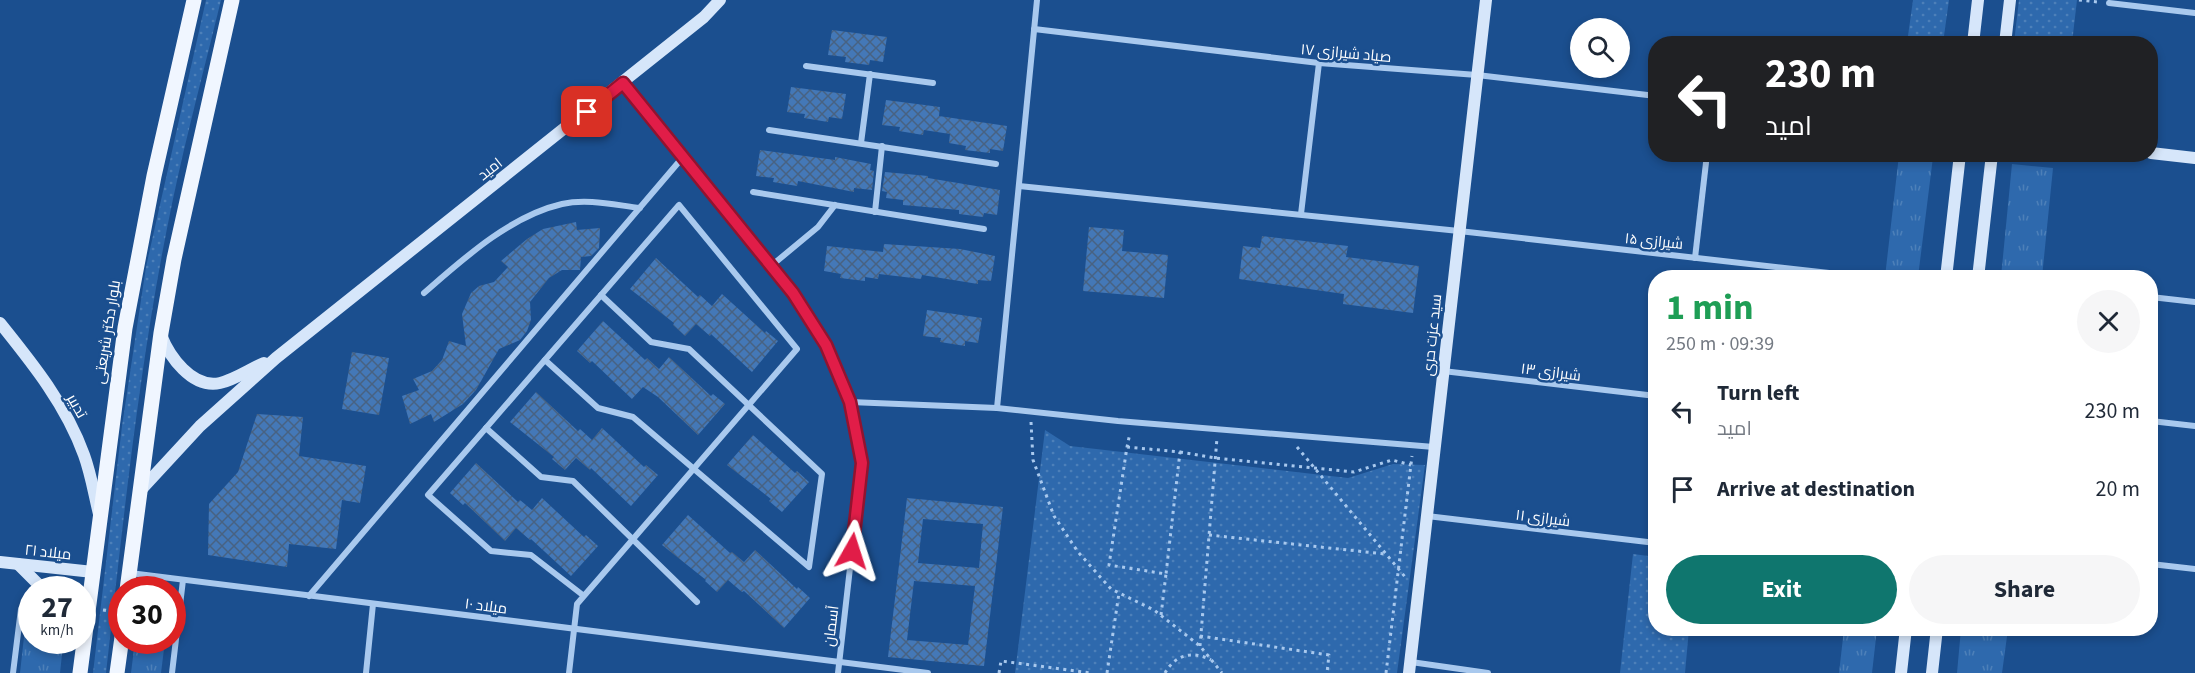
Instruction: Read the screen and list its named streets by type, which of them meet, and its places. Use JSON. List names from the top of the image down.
{
  "streets": {
    "main road": ["بلوار دکتر شریعتی"],
    "street": [
      "صیاد شیرازی ۱۷",
      "امید",
      "شیرازی ۱۵",
      "سید عزت حری",
      "شیرازی ۱۳",
      "تدبیر",
      "شیرازی ۱۱",
      "میلاد ۲۱",
      "میلاد ۱۰",
      "آسمان"
    ]
  },
  "crossings": [
    ["صیاد شیرازی ۱۷", "سید عزت حری"],
    ["امید", "آسمان"],
    ["شیرازی ۱۵", "سید عزت حری"],
    ["بلوار دکتر شریعتی", "تدبیر"],
    ["بلوار دکتر شریعتی", "میلاد ۲۱"],
    ["سید عزت حری", "شیرازی ۱۳"],
    ["سید عزت حری", "شیرازی ۱۱"],
    ["میلاد ۱۰", "آسمان"]
  ],
  "page": {
    "turn": ["230 m", "امید"],
    "heading": ["1 min", "250 m · 09:39"],
    "list": [
      {
        "name": "Turn left",
        "note": "امید",
        "value": "230 m"
      },
      {
        "name": "Arrive at destination",
        "value": "20 m"
      }
    ],
    "buttons": ["Exit", "Share"],
    "speed": "27 km/h",
    "limit": "30"
  }
}
